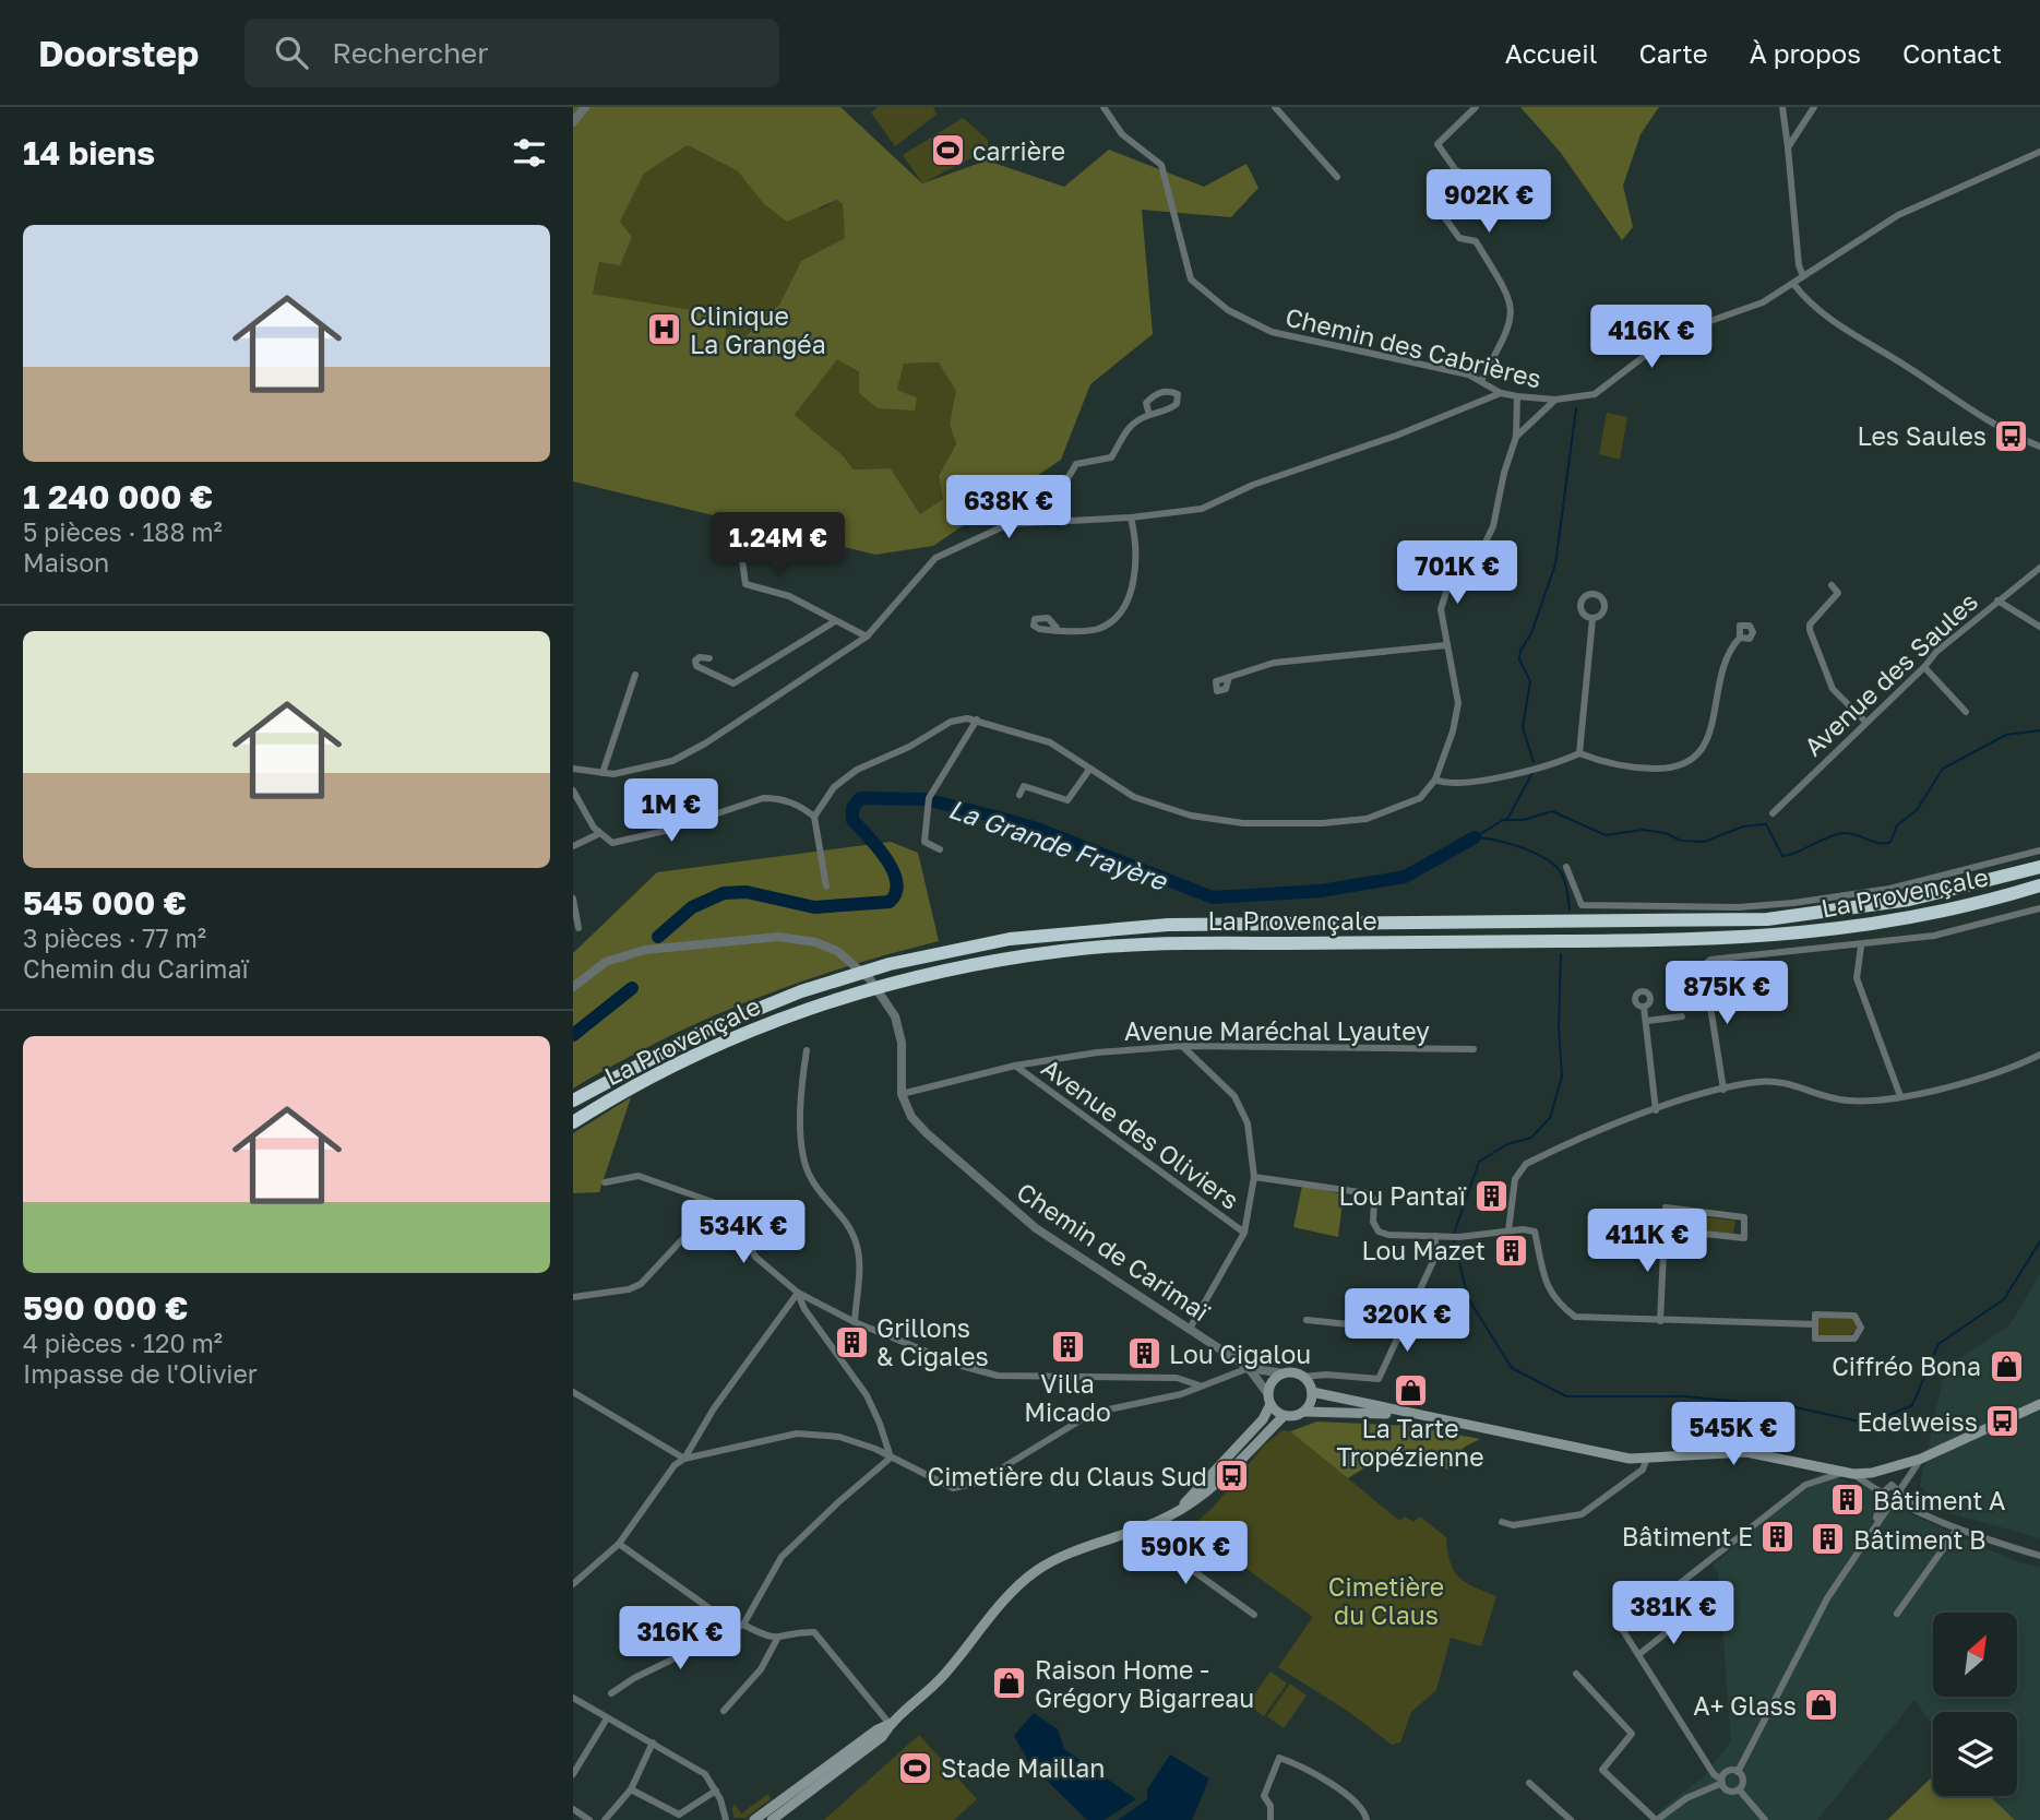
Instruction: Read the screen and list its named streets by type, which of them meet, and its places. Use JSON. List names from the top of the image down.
{
  "streets": {
    "highway": ["La Provençale"],
    "street": [
      "Chemin des Cabrières",
      "Avenue des Saules",
      "Avenue Maréchal Lyautey",
      "Avenue des Oliviers",
      "Chemin de Carimaï"
    ]
  },
  "crossings": [
    ["Avenue Maréchal Lyautey", "Avenue des Oliviers"],
    ["Avenue Maréchal Lyautey", "Chemin de Carimaï"]
  ],
  "water": ["La Grande Frayère"],
  "parks": ["Cimetière du Claus"],
  "places": {
    "sports": ["carrière", "Stade Maillan"],
    "hospital": ["Clinique La Grangéa"],
    "bus stop": ["Les Saules", "Edelweiss", "Cimetière du Claus Sud"],
    "building": [
      "Lou Pantaï",
      "Lou Mazet",
      "Grillons & Cigales",
      "Villa Micado",
      "Lou Cigalou",
      "Bâtiment A",
      "Bâtiment E",
      "Bâtiment B"
    ],
    "shop": [
      "Ciffréo Bona",
      "La Tarte Tropézienne",
      "Raison Home - Grégory Bigarreau",
      "A+ Glass"
    ]
  },
  "north": "top right",
  "page": {
    "header": "Doorstep",
    "search": "Rechercher",
    "nav": [
      "Accueil",
      "Carte",
      "À propos",
      "Contact"
    ],
    "heading": "14 biens",
    "price": [
      "902K €",
      "416K €",
      "638K €",
      "1.24M €",
      "701K €",
      "1M €",
      "875K €",
      "534K €",
      "411K €",
      "320K €",
      "545K €",
      "590K €",
      "381K €",
      "316K €"
    ],
    "list": [
      {
        "name": "1 240 000 €",
        "note": "5 pièces · 188 m² · Maison"
      },
      {
        "name": "545 000 €",
        "note": "3 pièces · 77 m² · Chemin du Carimaï"
      },
      {
        "name": "590 000 €",
        "note": "4 pièces · 120 m² · Impasse de l'Olivier"
      }
    ]
  }
}
